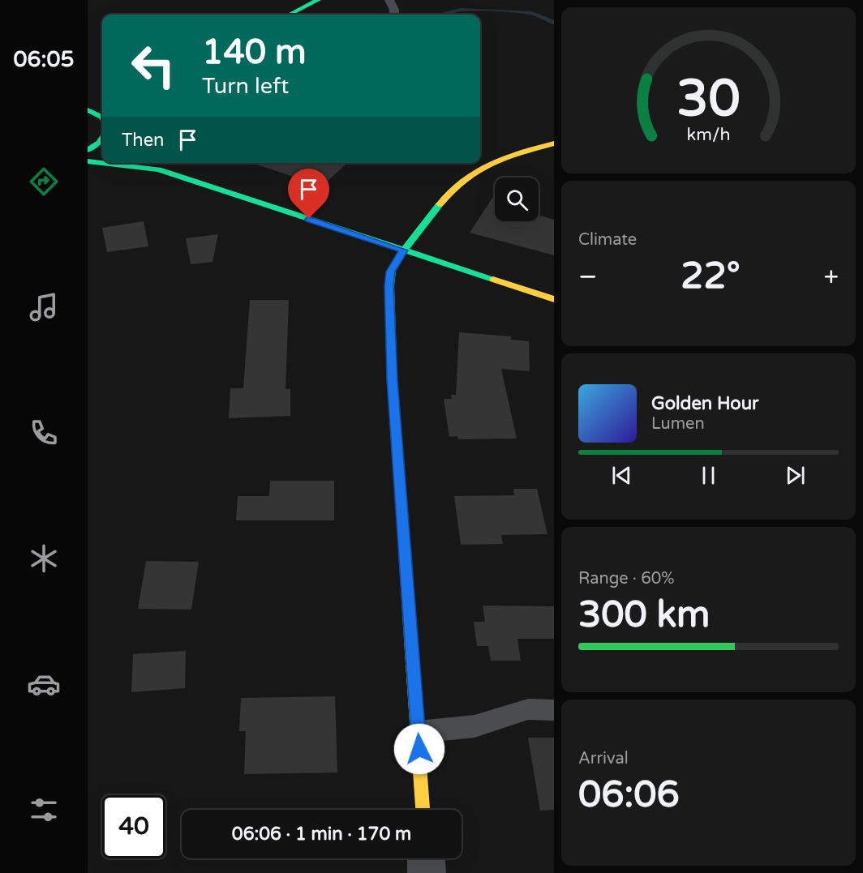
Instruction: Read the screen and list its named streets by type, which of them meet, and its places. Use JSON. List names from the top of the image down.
{
  "page": {
    "tabs": "06:05",
    "turn": ["140 m", "Turn left"],
    "then": "Then",
    "tile": [
      "Climate",
      ["Range · 60%", "300 km"],
      ["Arrival", "06:06"]
    ],
    "heat": ["−", "22°", "+"],
    "song": ["Golden Hour", "Lumen"],
    "limit": "40",
    "trip": "06:06 · 1 min · 170 m",
    "gauge": ["30", "km/h"]
  }
}
